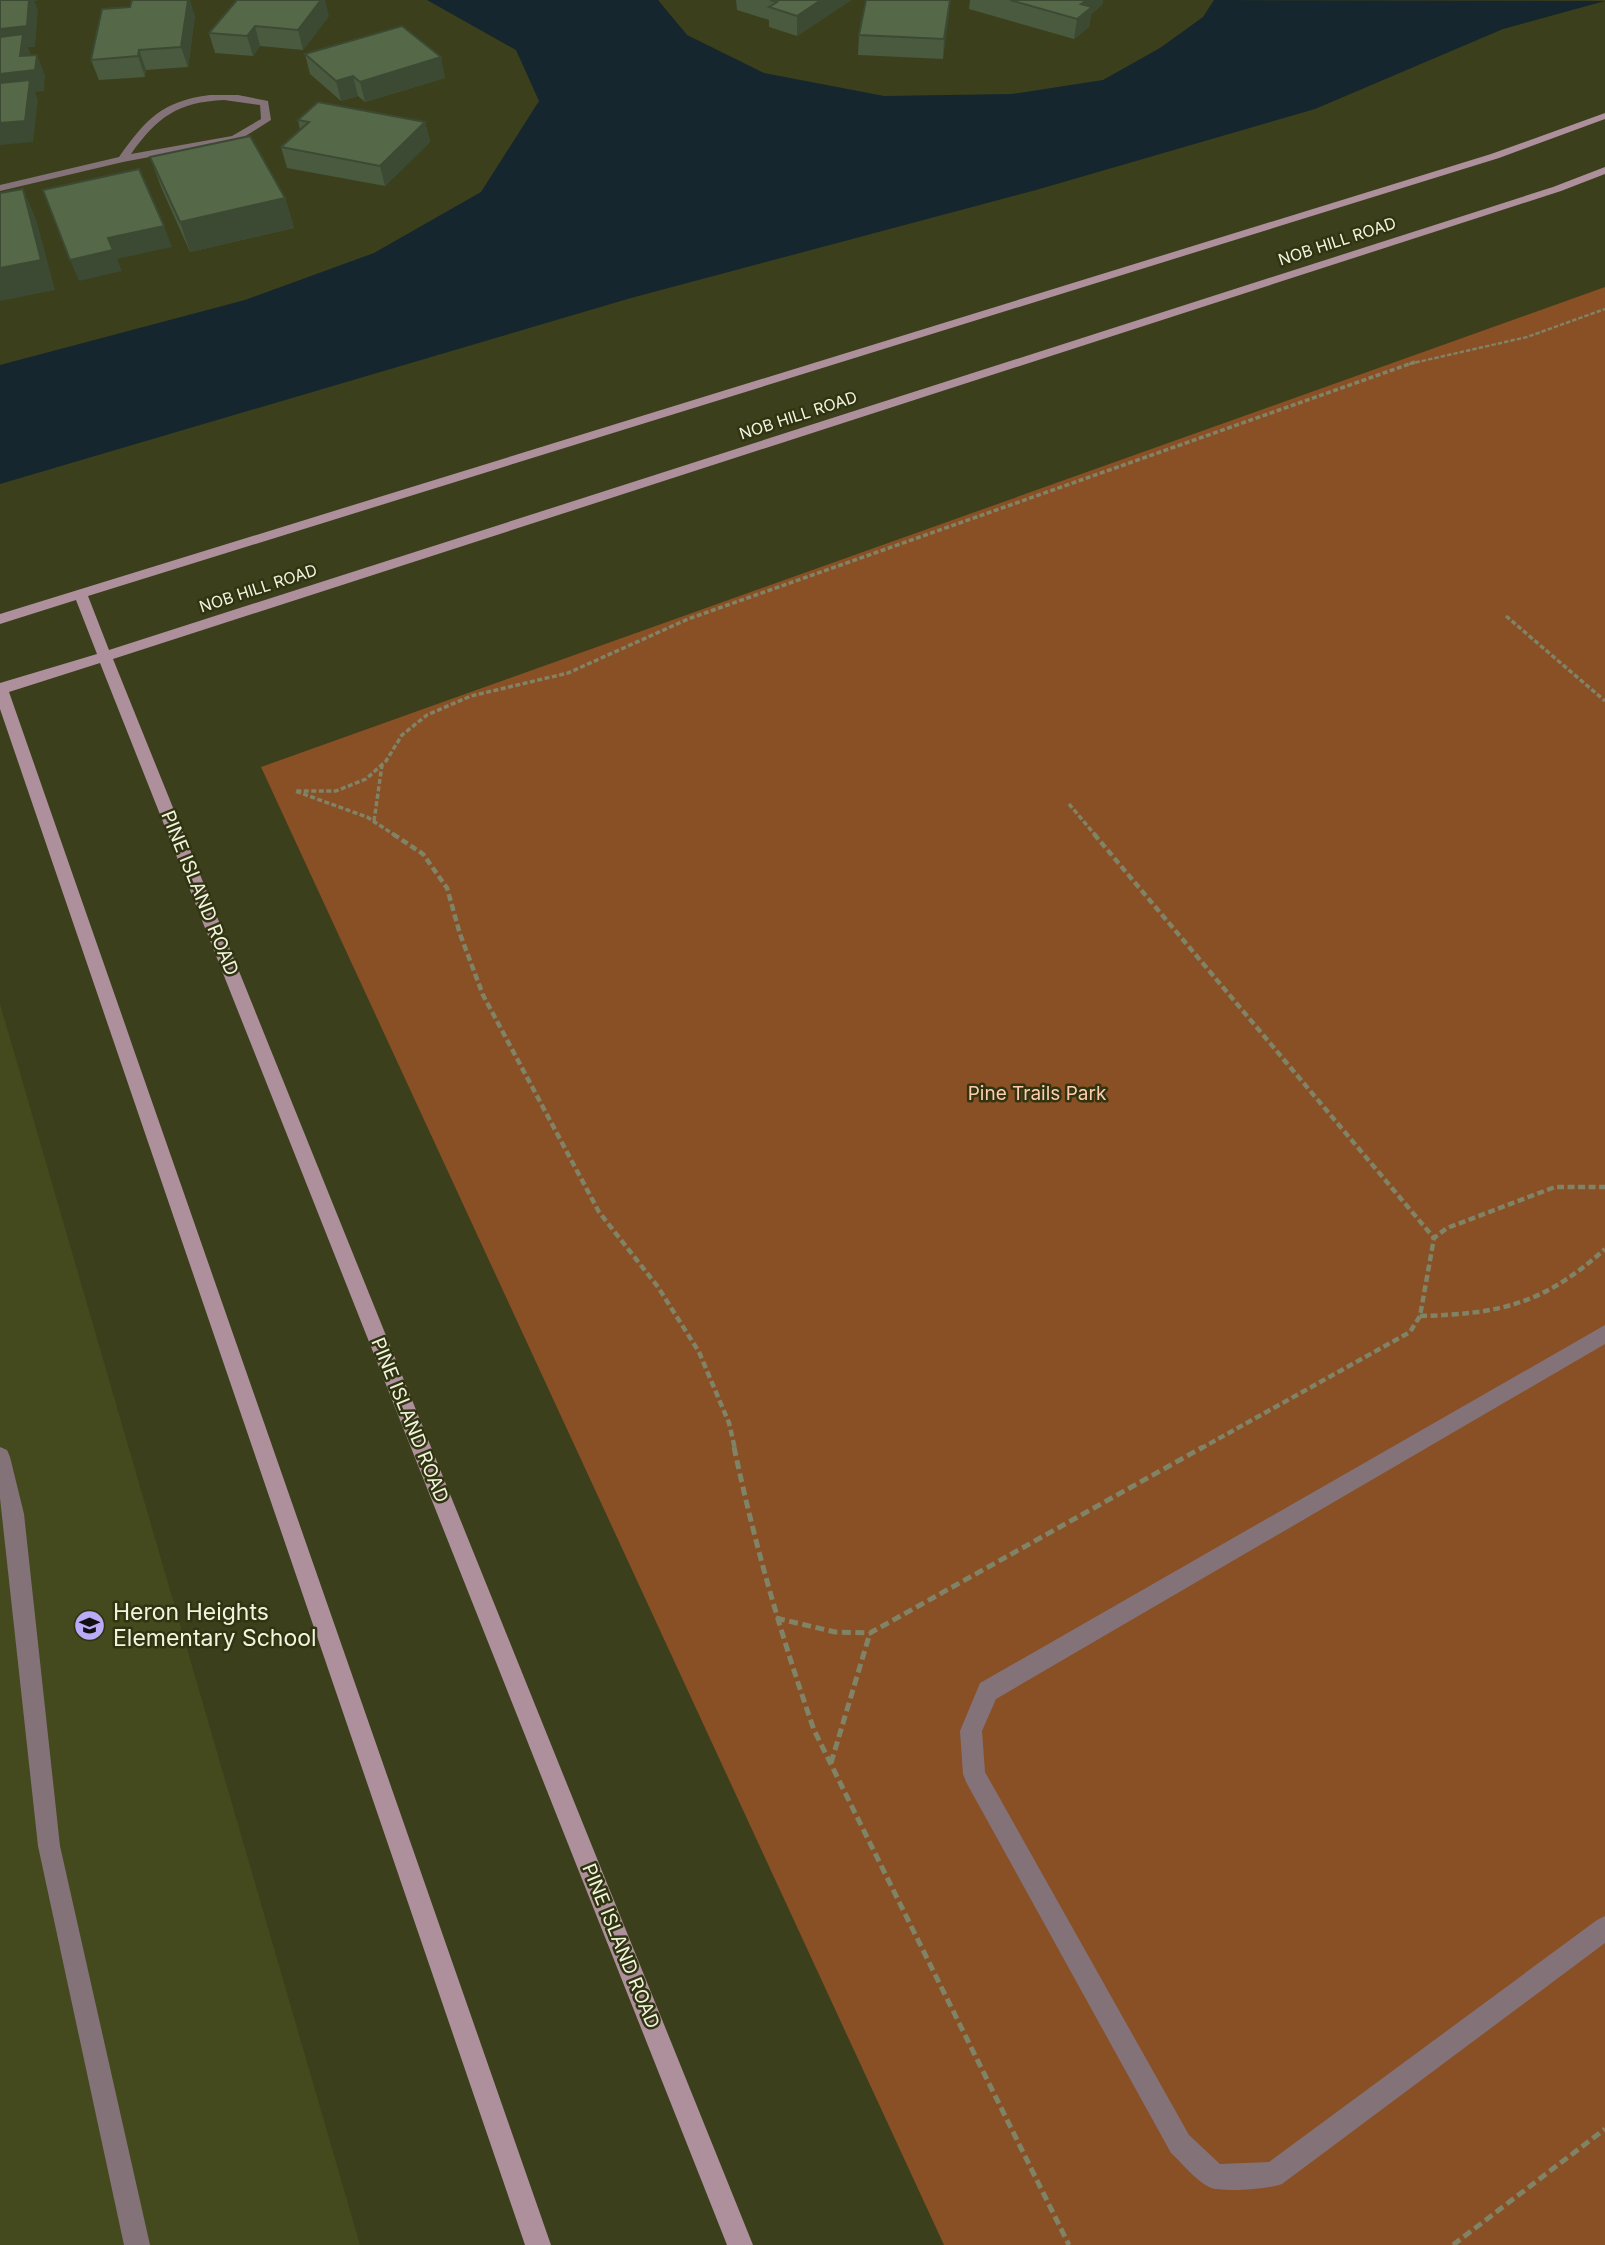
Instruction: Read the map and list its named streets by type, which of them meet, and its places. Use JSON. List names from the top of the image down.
{
  "streets": {
    "main road": ["NOB HILL ROAD", "PINE ISLAND ROAD"]
  },
  "crossings": [
    ["NOB HILL ROAD", "PINE ISLAND ROAD"]
  ],
  "parks": ["Pine Trails Park"],
  "places": {
    "school or university": ["Heron Heights Elementary School"]
  }
}
